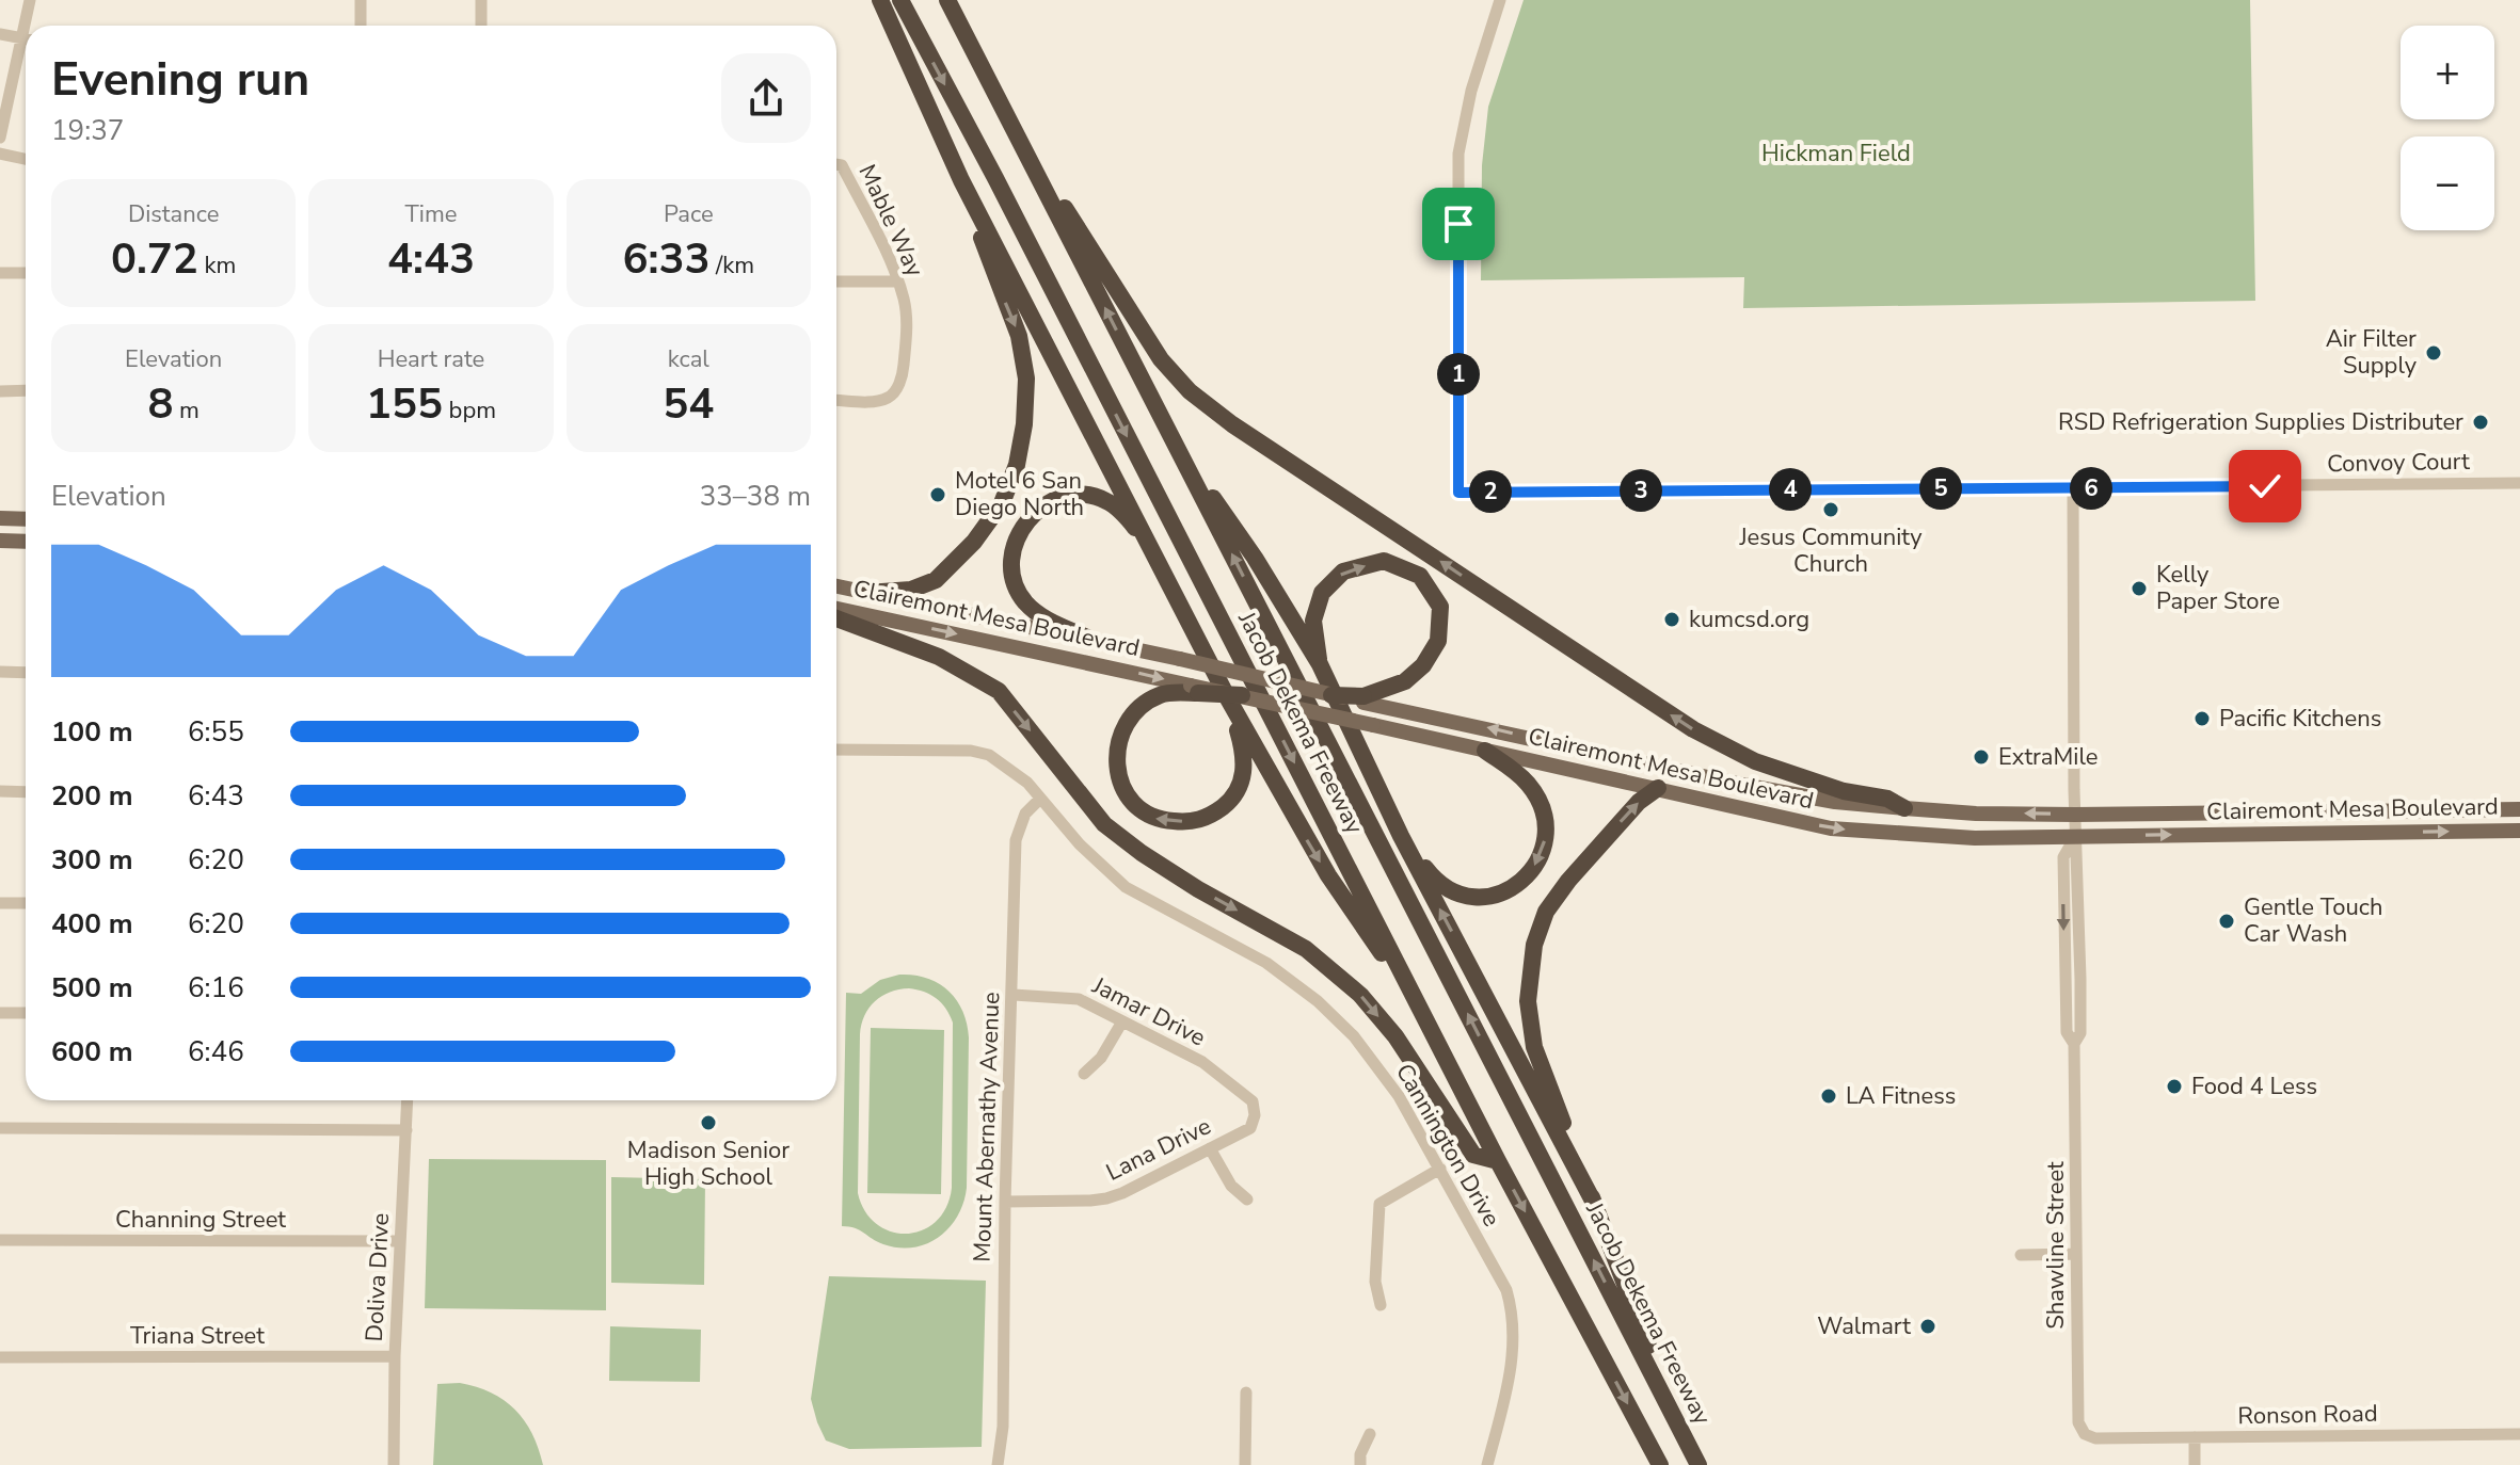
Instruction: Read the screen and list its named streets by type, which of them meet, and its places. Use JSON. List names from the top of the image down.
{
  "streets": {
    "highway": ["Jacob Dekema Freeway"],
    "main road": ["Clairemont Mesa Boulevard"],
    "street": [
      "Mable Way",
      "Convoy Court",
      "Jamar Drive",
      "Mount Abernathy Avenue",
      "Cannington Drive",
      "Lana Drive",
      "Channing Street",
      "Shawline Street",
      "Doliva Drive",
      "Triana Street",
      "Ronson Road"
    ]
  },
  "crossings": [
    ["Convoy Court", "Shawline Street"],
    ["Clairemont Mesa Boulevard", "Shawline Street"],
    ["Jamar Drive", "Mount Abernathy Avenue"],
    ["Jamar Drive", "Lana Drive"],
    ["Mount Abernathy Avenue", "Cannington Drive"],
    ["Mount Abernathy Avenue", "Lana Drive"],
    ["Channing Street", "Doliva Drive"],
    ["Shawline Street", "Ronson Road"],
    ["Doliva Drive", "Triana Street"]
  ],
  "parks": ["Hickman Field"],
  "places": [
    "Air Filter Supply",
    "RSD Refrigeration Supplies Distributer",
    "Motel 6 San Diego North",
    "Jesus Community Church",
    "Kelly Paper Store",
    "kumcsd.org",
    "Pacific Kitchens",
    "ExtraMile",
    "Gentle Touch Car Wash",
    "Food 4 Less",
    "LA Fitness",
    "Madison Senior High School",
    "Walmart"
  ],
  "page": {
    "map_buttons": ["+", "−"],
    "heading": ["Evening run", "19:37"],
    "stats": [
      ["Distance", "0.72 km"],
      ["Time", "4:43"],
      ["Pace", "6:33 /km"],
      ["Elevation", "8 m"],
      ["Heart rate", "155 bpm"],
      ["kcal", "54"]
    ],
    "pins": [
      "1",
      "5",
      "6",
      "4",
      "3",
      "2"
    ],
    "chart": ["Elevation", "33–38 m"],
    "list": [
      {
        "name": "100 m",
        "note": "6:55"
      },
      {
        "name": "200 m",
        "note": "6:43"
      },
      {
        "name": "300 m",
        "note": "6:20"
      },
      {
        "name": "400 m",
        "note": "6:20"
      },
      {
        "name": "500 m",
        "note": "6:16"
      },
      {
        "name": "600 m",
        "note": "6:46"
      }
    ]
  }
}
